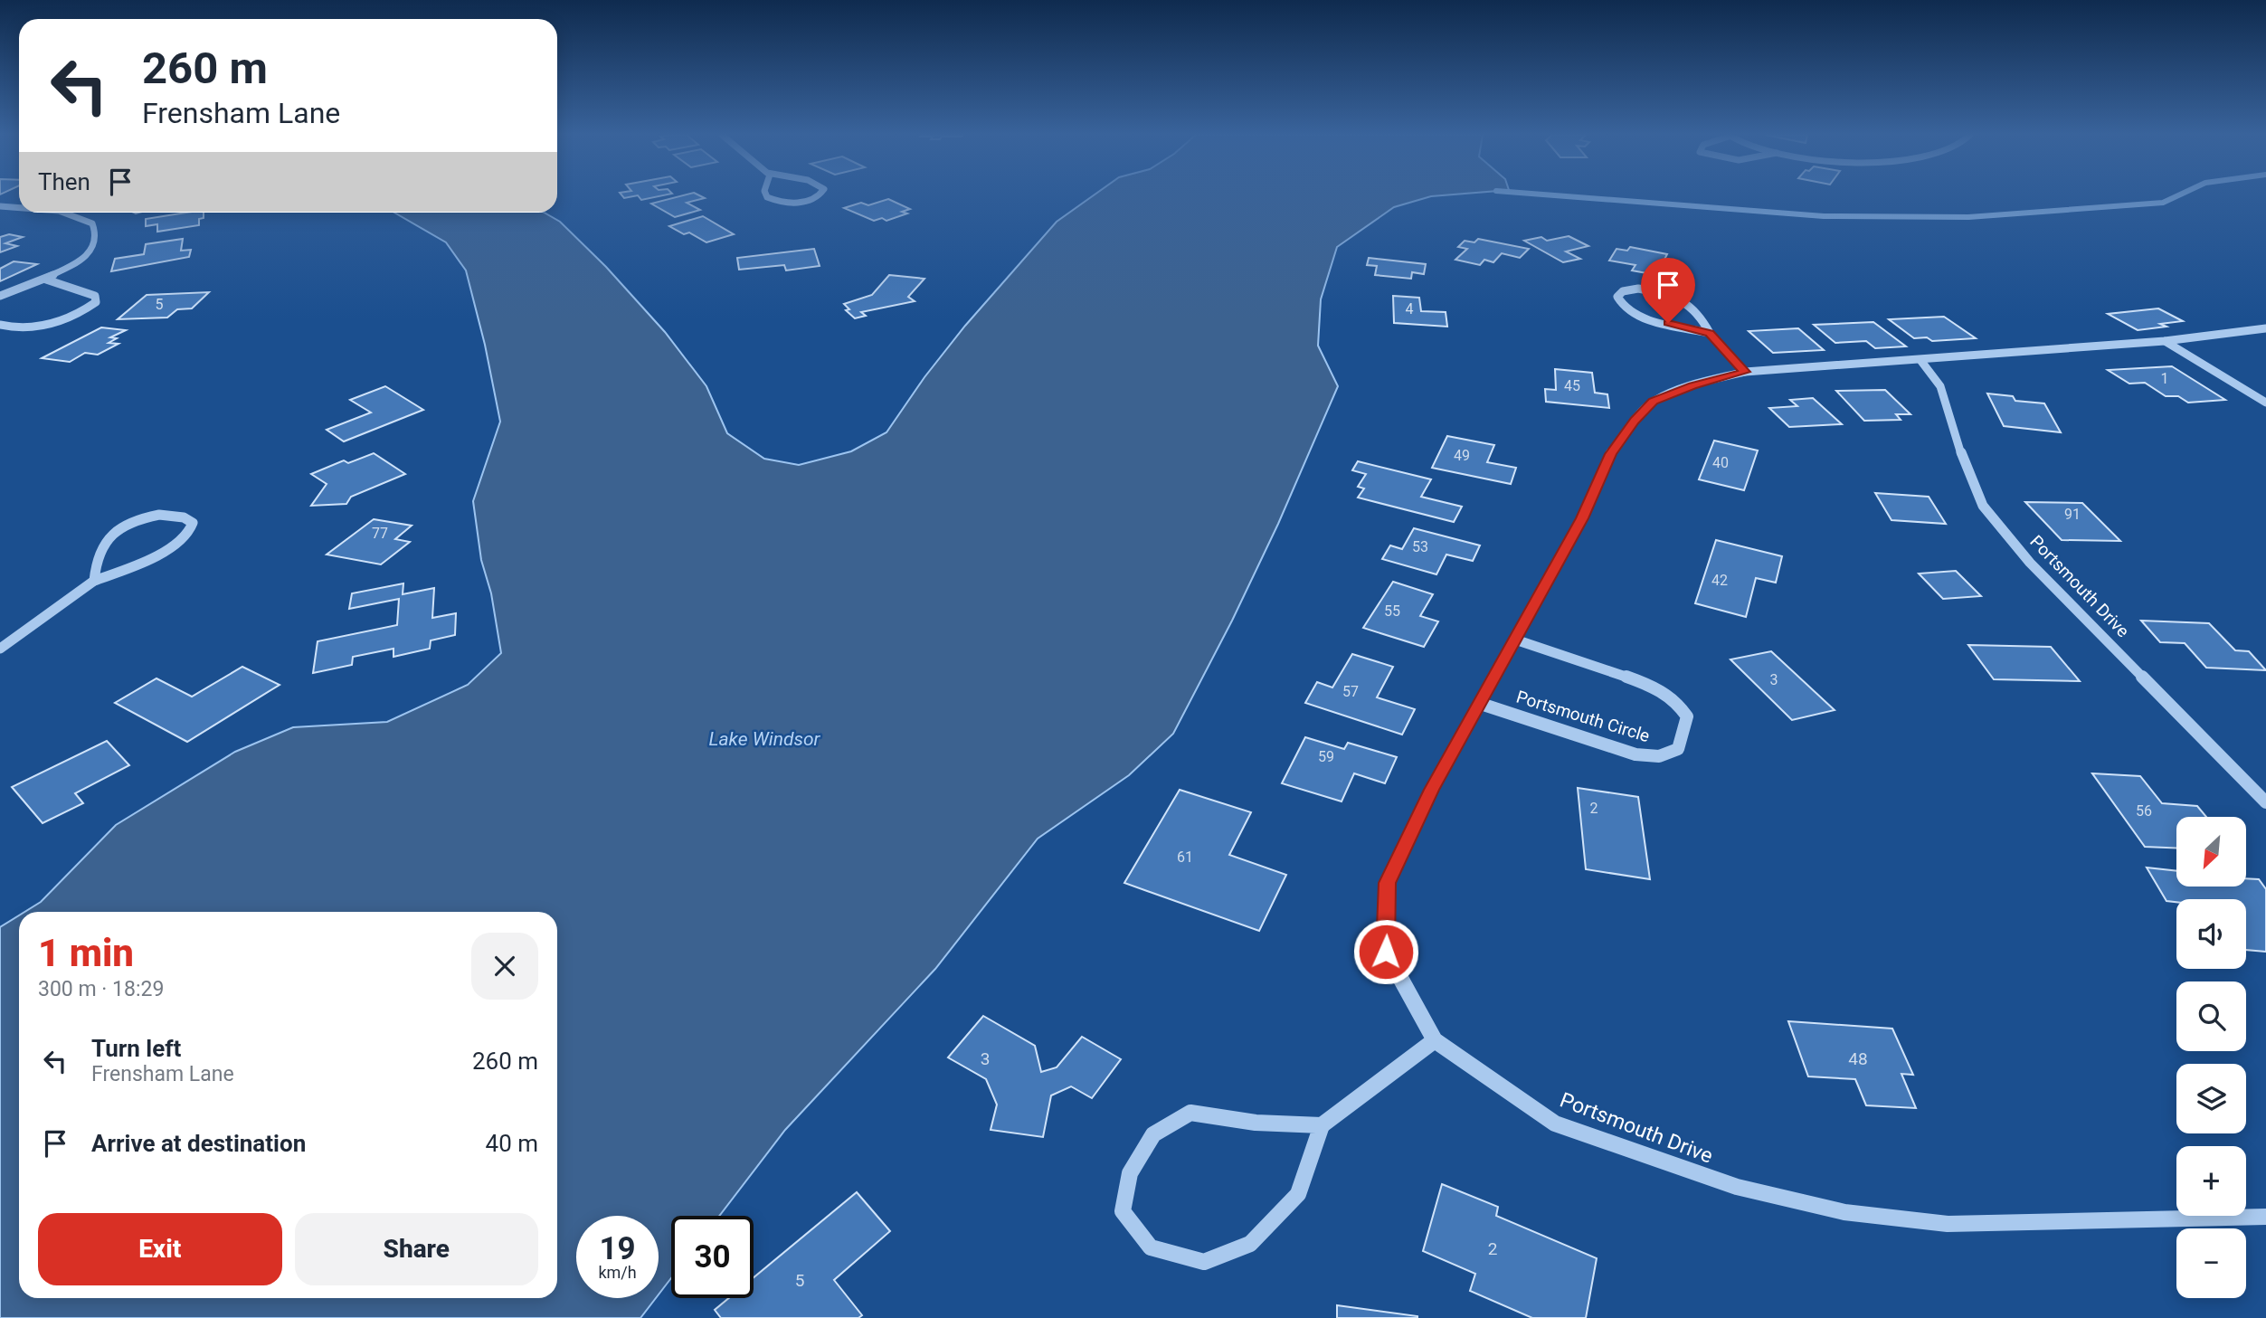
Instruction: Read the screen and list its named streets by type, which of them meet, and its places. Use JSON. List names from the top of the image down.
{
  "streets": {
    "street": ["Portsmouth Drive", "Portsmouth Circle"]
  },
  "crossings": [
    ["Portsmouth Drive", "Portsmouth Circle"]
  ],
  "water": ["Lake Windsor"],
  "house_numbers": [
    "5",
    "4",
    "1",
    "45",
    "49",
    "40",
    "91",
    "77",
    "53",
    "42",
    "55",
    "3",
    "57",
    "59",
    "2",
    "56",
    "61",
    "3",
    "48",
    "2",
    "5"
  ],
  "north": "bottom left",
  "page": {
    "turn": ["260 m", "Frensham Lane"],
    "then": "Then",
    "map_buttons": ["+", "−"],
    "heading": ["1 min", "300 m · 18:29"],
    "list": [
      {
        "name": "Turn left",
        "note": "Frensham Lane",
        "value": "260 m"
      },
      {
        "name": "Arrive at destination",
        "value": "40 m"
      }
    ],
    "buttons": ["Exit", "Share"],
    "speed": "19 km/h",
    "limit": "30"
  }
}
